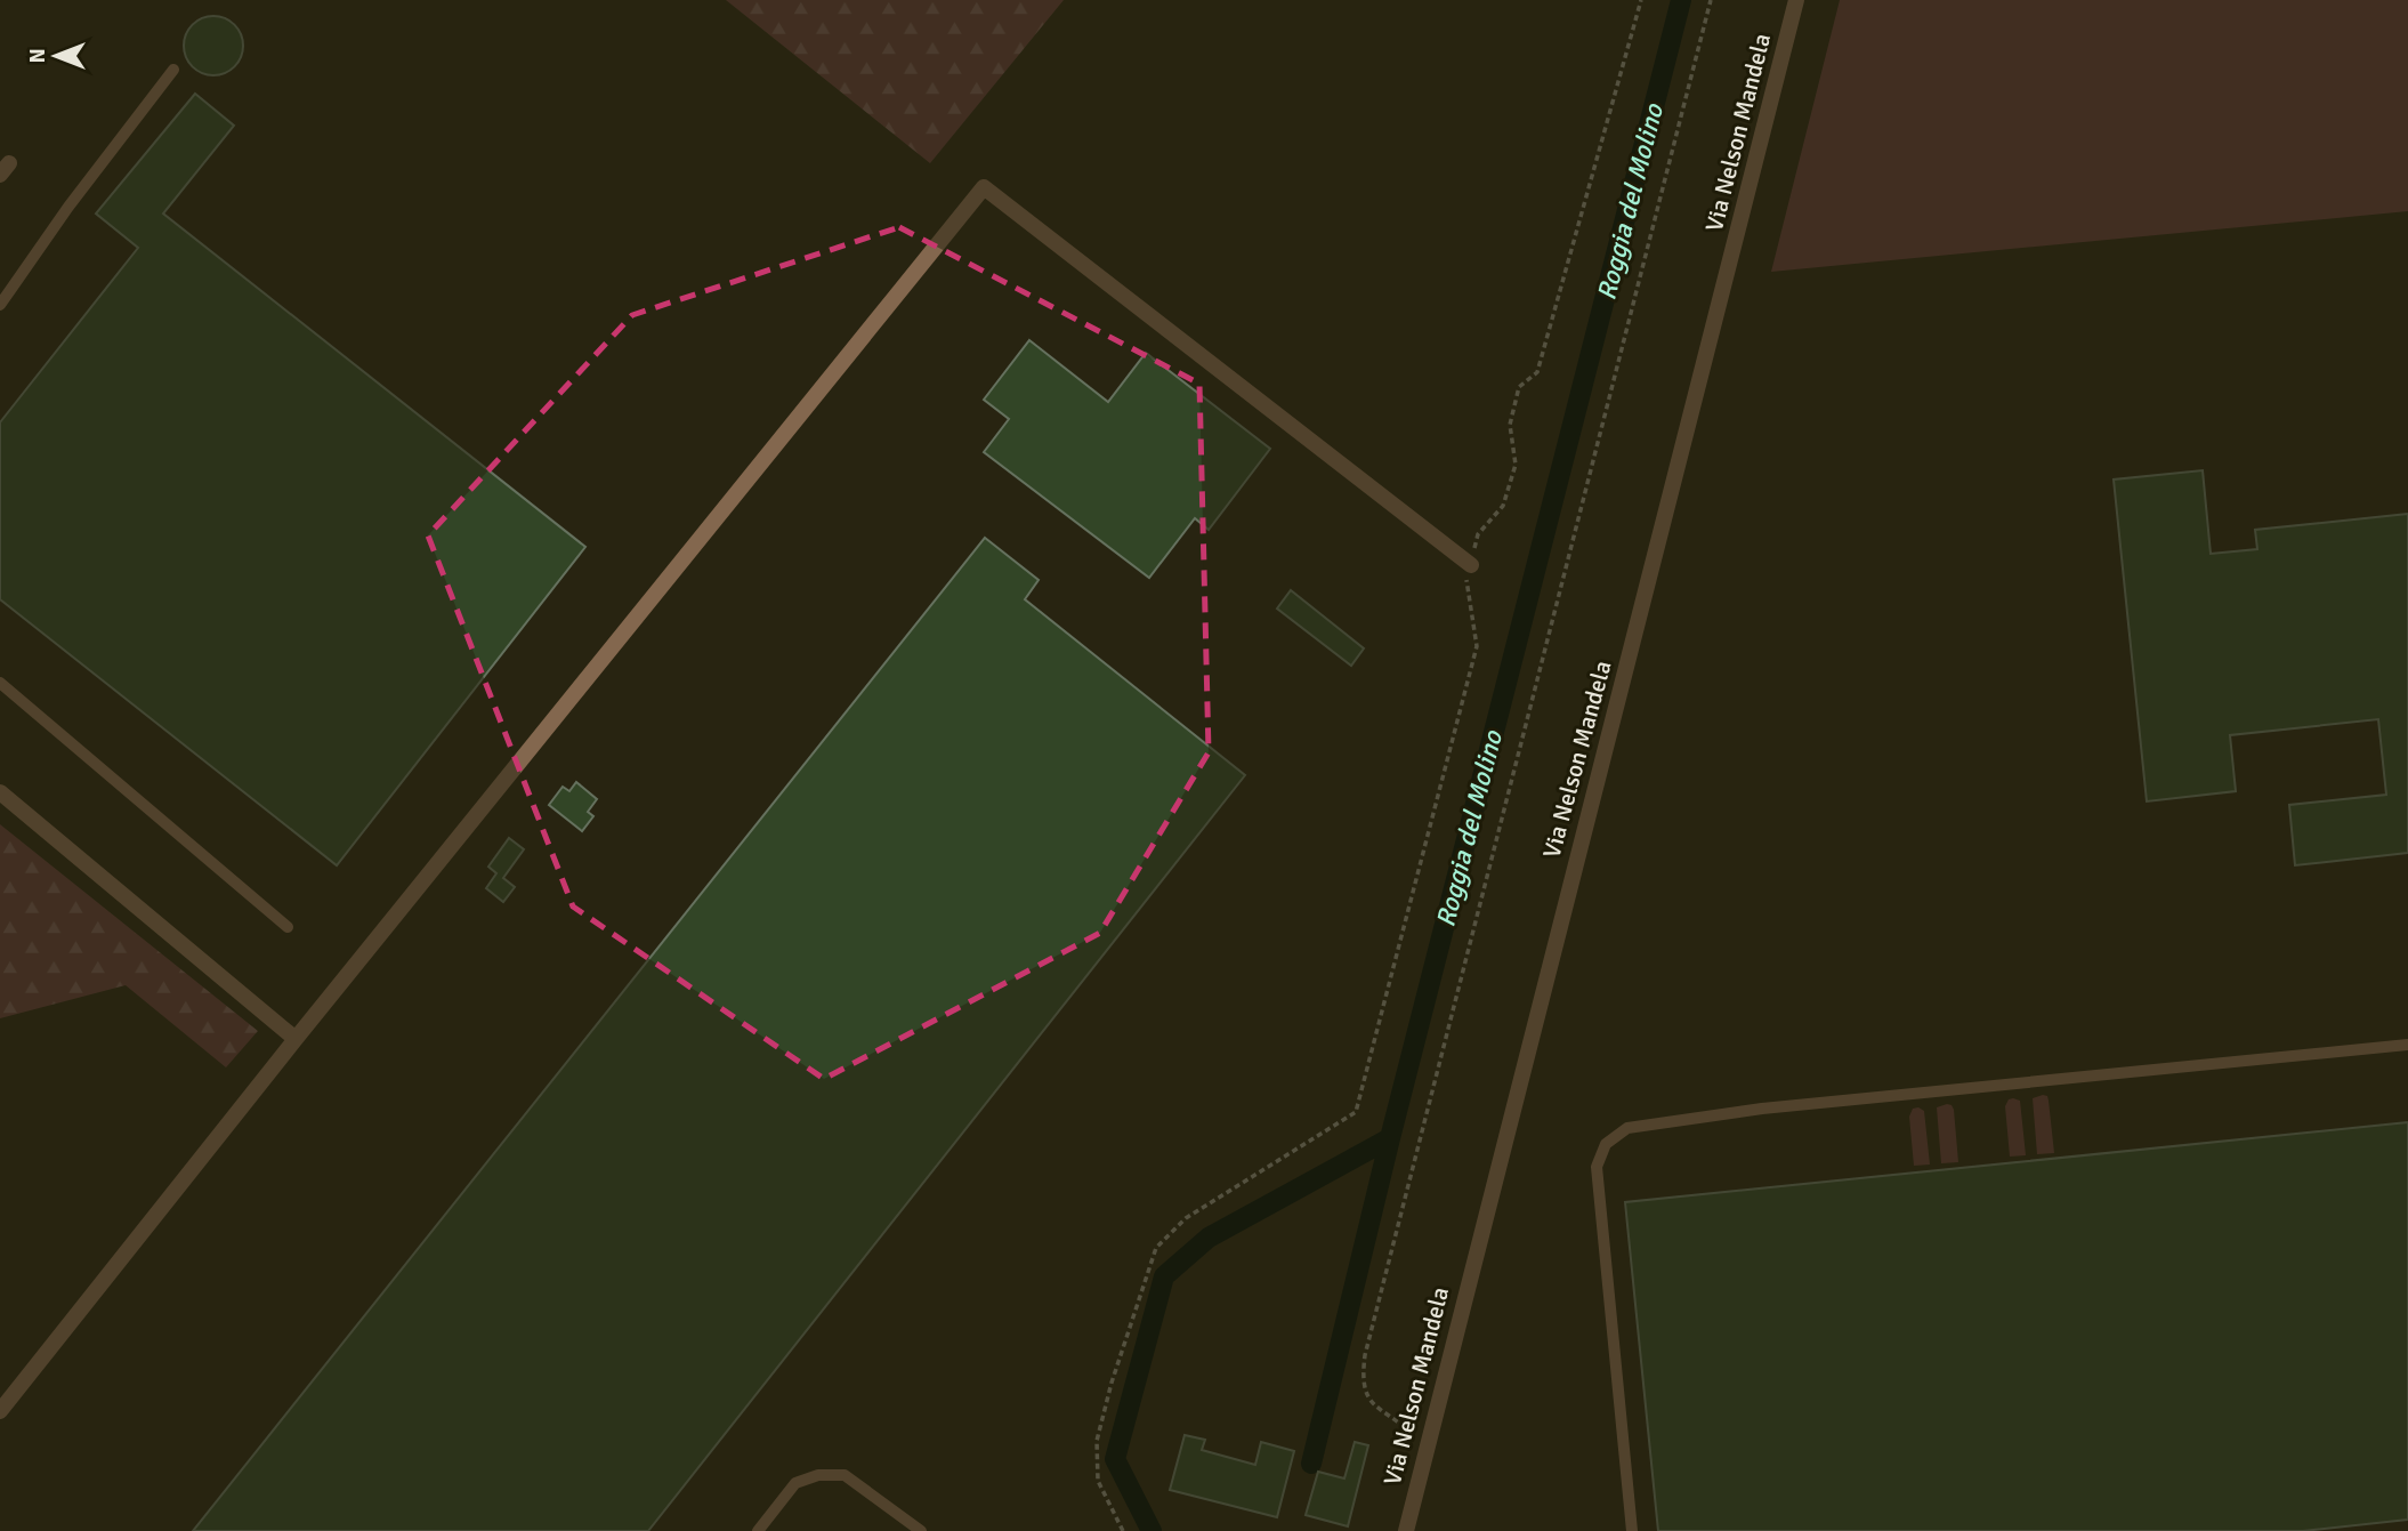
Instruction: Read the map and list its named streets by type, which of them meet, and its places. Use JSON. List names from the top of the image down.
{
  "streets": {
    "street": ["Via Nelson Mandela"]
  },
  "water": ["Roggia del Molino"],
  "north": "left"
}
